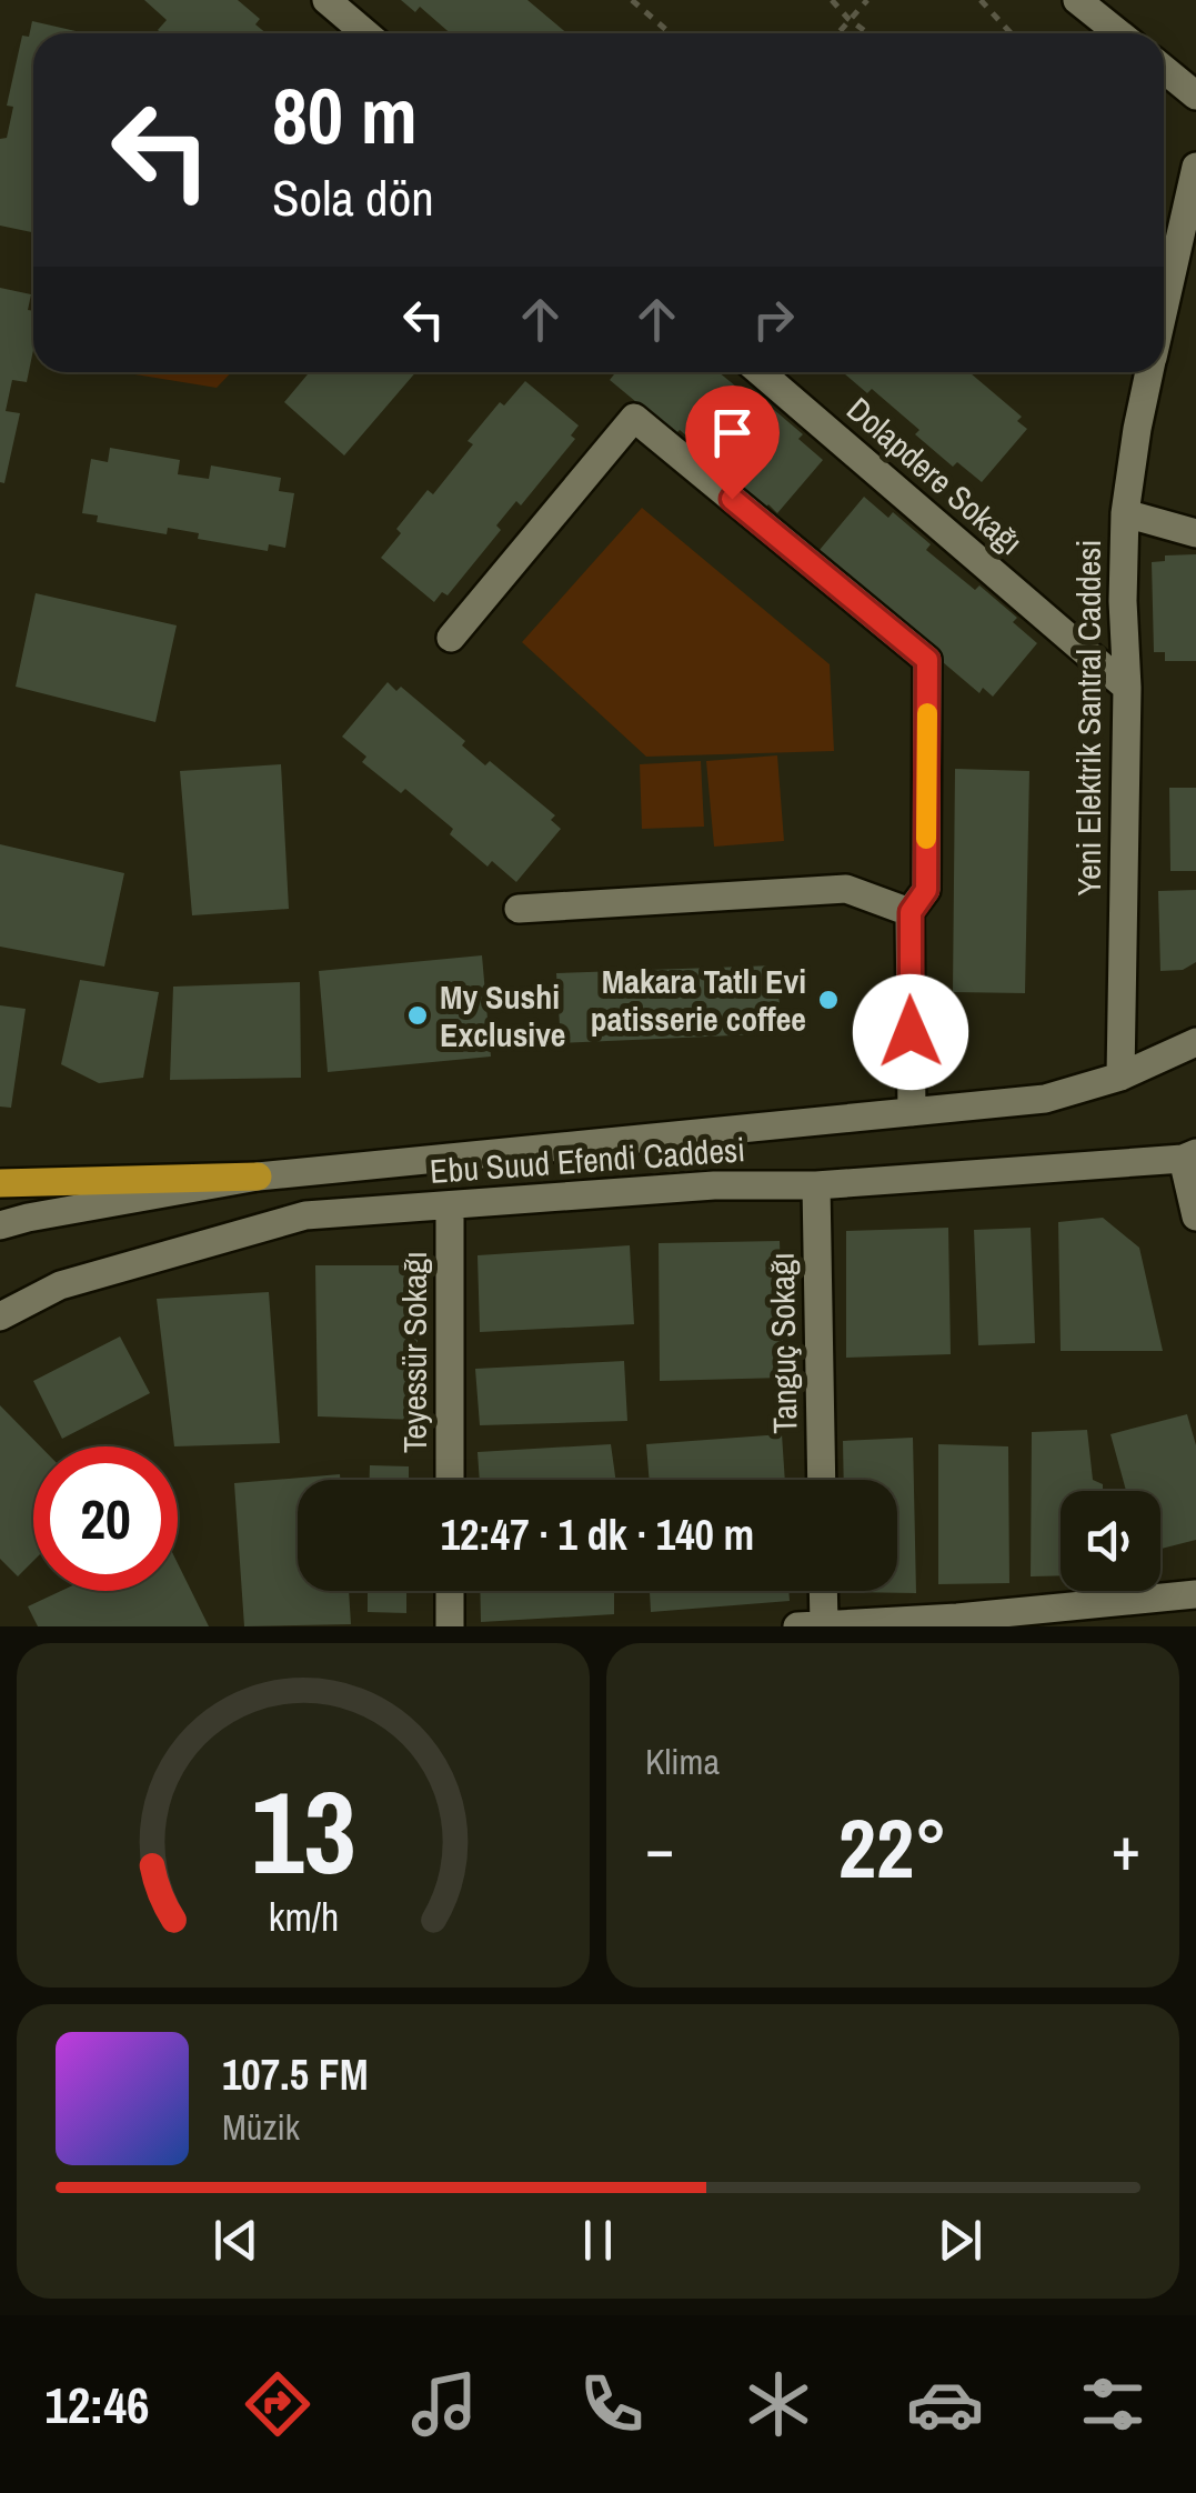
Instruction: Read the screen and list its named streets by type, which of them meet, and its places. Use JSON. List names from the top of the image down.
{
  "streets": {
    "street": [
      "Dolapdere Sokağı",
      "Yeni Elektrik Santral Caddesi",
      "Ebu Suud Efendi Caddesi",
      "Tanguç Sokağı",
      "Teyessür Sokağı"
    ]
  },
  "crossings": [
    ["Dolapdere Sokağı", "Yeni Elektrik Santral Caddesi"],
    ["Yeni Elektrik Santral Caddesi", "Ebu Suud Efendi Caddesi"],
    ["Ebu Suud Efendi Caddesi", "Tanguç Sokağı"],
    ["Ebu Suud Efendi Caddesi", "Teyessür Sokağı"]
  ],
  "places": ["Makara Tatlı Evi patisserie coffee", "My Sushi Exclusive"],
  "page": {
    "turn": ["80 m", "Sola dön"],
    "limit": "20",
    "trip": "12:47 · 1 dk · 140 m",
    "tile": "Klima",
    "heat": ["−", "22°", "+"],
    "song": ["107.5 FM", "Müzik"],
    "tabs": "12:46",
    "gauge": ["13", "km/h"]
  }
}
